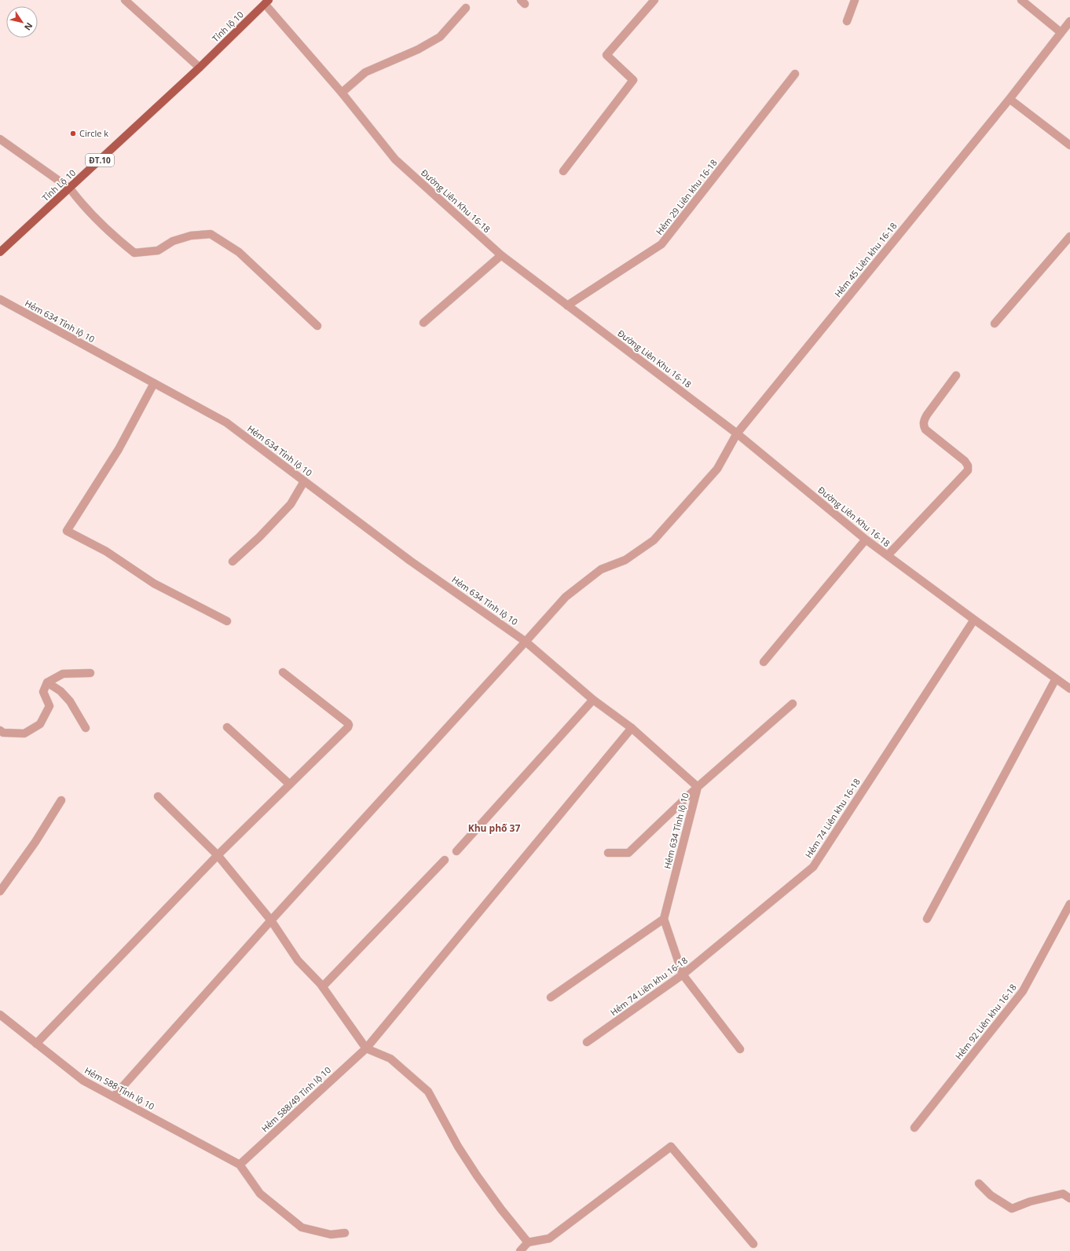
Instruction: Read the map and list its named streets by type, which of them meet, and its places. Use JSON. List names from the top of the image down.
{
  "streets": {
    "main road": ["Tỉnh lộ 10", "ĐT.10", "Tỉnh Lộ 10"],
    "street": [
      "Hẻm 29 Liên khu 16-18",
      "Đường Liên Khu 16-18",
      "Hẻm 45 Liên khu 16-18",
      "Hẻm 634 Tỉnh lộ 10",
      "Hẻm 74 Liên khu 16-18",
      "Hẻm 92 Liên khu 16-18",
      "Hẻm 588 Tỉnh lộ 10",
      "Hẻm 588/49 Tỉnh lộ 10"
    ]
  },
  "crossings": [
    ["Tỉnh lộ 10", "Tỉnh Lộ 10"],
    ["Tỉnh lộ 10", "Đường Liên Khu 16-18"],
    ["Hẻm 29 Liên khu 16-18", "Đường Liên Khu 16-18"],
    ["Đường Liên Khu 16-18", "Hẻm 45 Liên khu 16-18"],
    ["Đường Liên Khu 16-18", "Hẻm 74 Liên khu 16-18"],
    ["Hẻm 45 Liên khu 16-18", "Hẻm 634 Tỉnh lộ 10"],
    ["Hẻm 45 Liên khu 16-18", "Hẻm 588 Tỉnh lộ 10"],
    ["Hẻm 634 Tỉnh lộ 10", "Hẻm 588/49 Tỉnh lộ 10"],
    ["Hẻm 588 Tỉnh lộ 10", "Hẻm 588/49 Tỉnh lộ 10"]
  ],
  "districts": ["Khu phố 37"],
  "places": ["Circle k"],
  "north": "bottom right"
}
